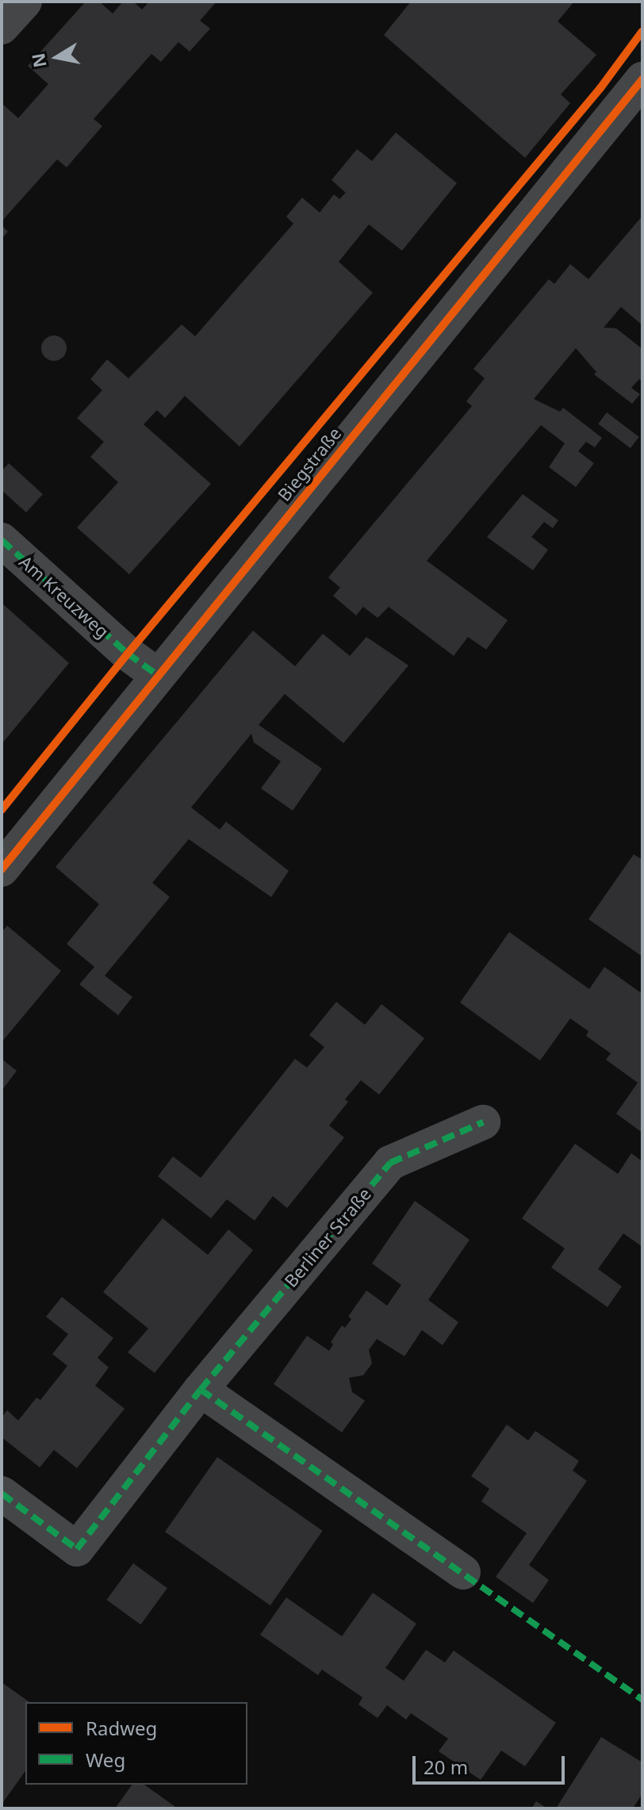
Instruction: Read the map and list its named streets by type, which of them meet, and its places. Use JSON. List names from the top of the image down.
{
  "streets": {
    "street": ["Biegstraße", "Am Kreuzweg", "Berliner Straße"]
  },
  "crossings": [
    ["Biegstraße", "Am Kreuzweg"]
  ],
  "legend": ["Radweg", "Weg"],
  "scale_bar": "20 m",
  "north": "left"
}
